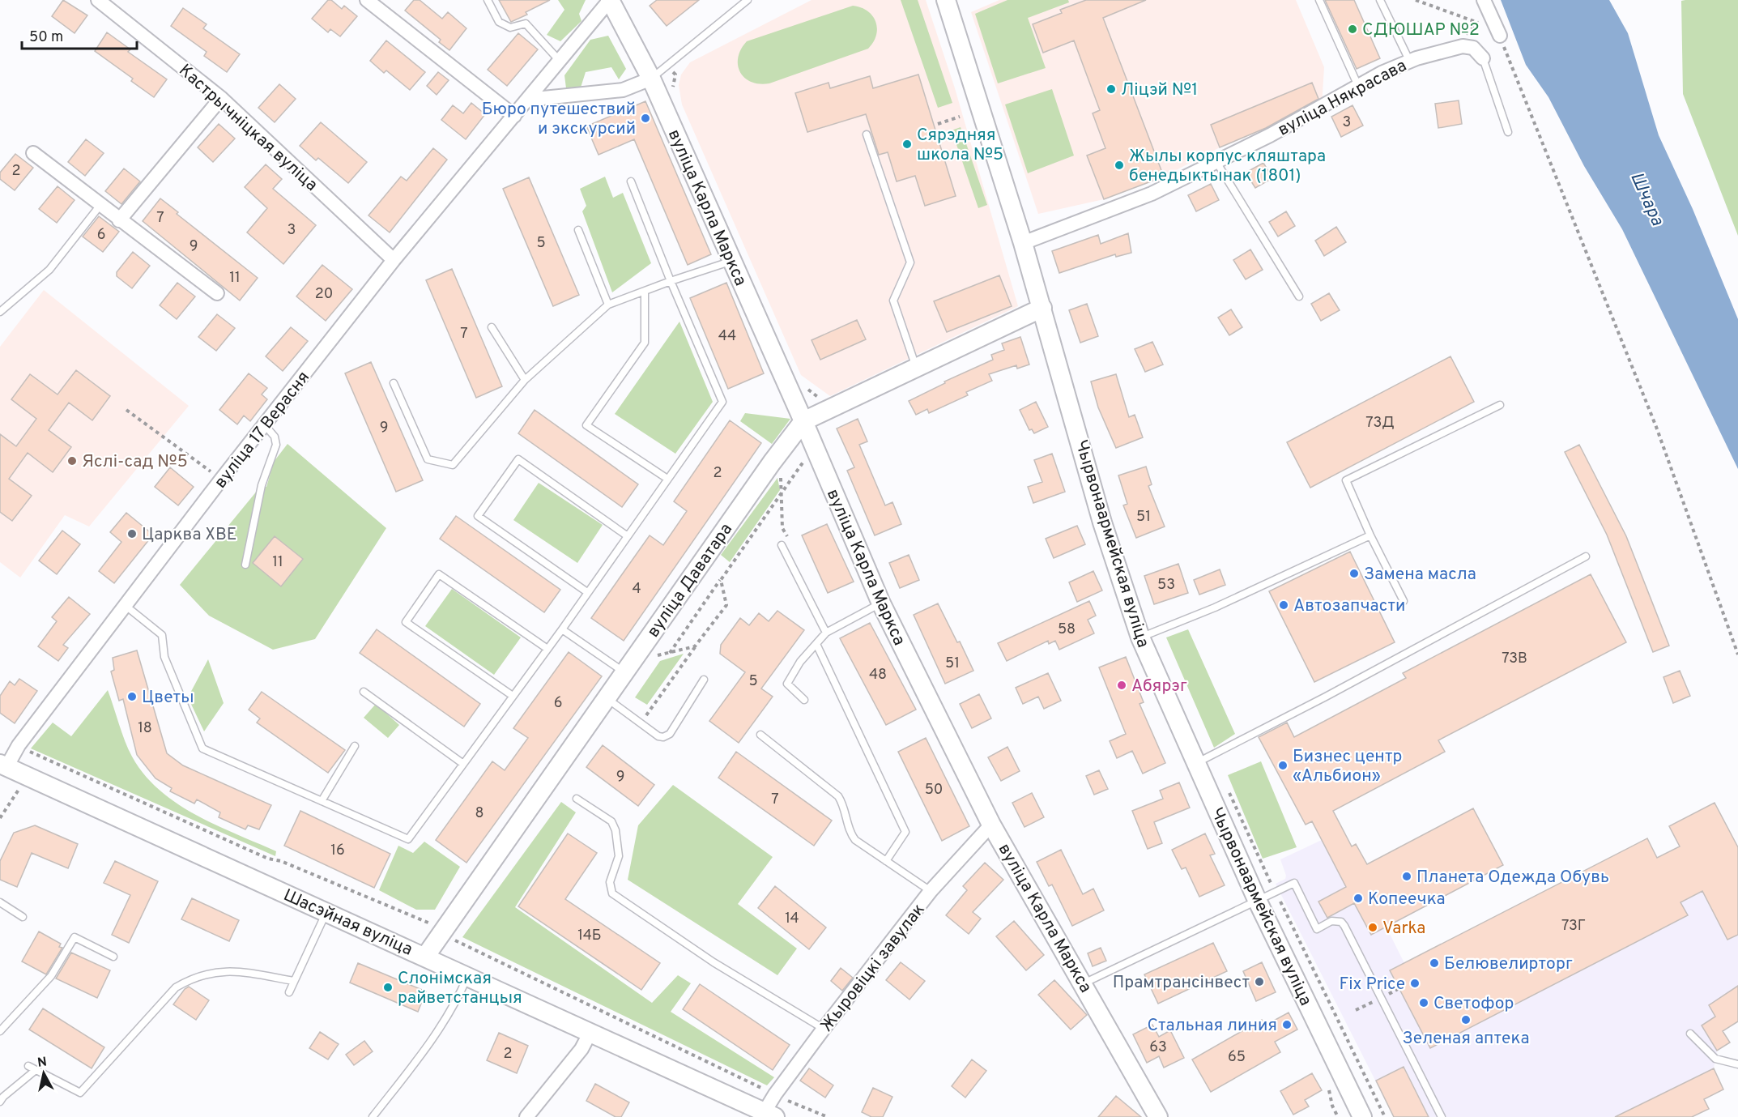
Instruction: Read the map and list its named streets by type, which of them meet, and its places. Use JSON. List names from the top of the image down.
{
  "streets": {
    "street": [
      "вуліца Някрасава",
      "Кастрычніцкая вуліца",
      "вуліца Карла Маркса",
      "вуліца 17 Верасня",
      "Чырвонаармейская вуліца",
      "вуліца Даватара",
      "Шасэйная вуліца",
      "Жыровіцкі завулак"
    ]
  },
  "crossings": [
    ["вуліца Някрасава", "Чырвонаармейская вуліца"],
    ["Кастрычніцкая вуліца", "вуліца 17 Верасня"],
    ["вуліца Карла Маркса", "вуліца 17 Верасня"],
    ["вуліца Карла Маркса", "вуліца Даватара"],
    ["вуліца Карла Маркса", "Жыровіцкі завулак"],
    ["вуліца 17 Верасня", "Шасэйная вуліца"],
    ["Чырвонаармейская вуліца", "вуліца Даватара"],
    ["вуліца Даватара", "Шасэйная вуліца"],
    ["Шасэйная вуліца", "Жыровіцкі завулак"]
  ],
  "water": ["Шчара"],
  "places": [
    "СДЮШАР №2",
    "Ліцэй №1",
    "Бюро путешествий и экскурсий",
    "Сярэдняя школа №5",
    "Жылы корпус кляштара бенедыктынак (1801)",
    "Яслі-сад №5",
    "Царква ХВЕ",
    "Замена масла",
    "Автозапчасти",
    "Абярэг",
    "Цветы",
    "Бизнес центр «Альбион»",
    "Планета Одежда Обувь",
    "Копеечка",
    "Varka",
    "Белювелирторг",
    "Прамтрансінвест",
    "Fix Price",
    "Слонімская райветстанцыя",
    "Светофор",
    "Зеленая аптека",
    "Стальная линия"
  ],
  "house_numbers": [
    "3",
    "2",
    "7",
    "3",
    "6",
    "5",
    "9",
    "11",
    "20",
    "7",
    "44",
    "73Д",
    "9",
    "2",
    "51",
    "11",
    "53",
    "4",
    "58",
    "73В",
    "51",
    "48",
    "5",
    "6",
    "18",
    "9",
    "50",
    "7",
    "8",
    "16",
    "14",
    "73Г",
    "14Б",
    "63",
    "2",
    "65"
  ],
  "scale_bar": "50 m",
  "north": "top"
}
